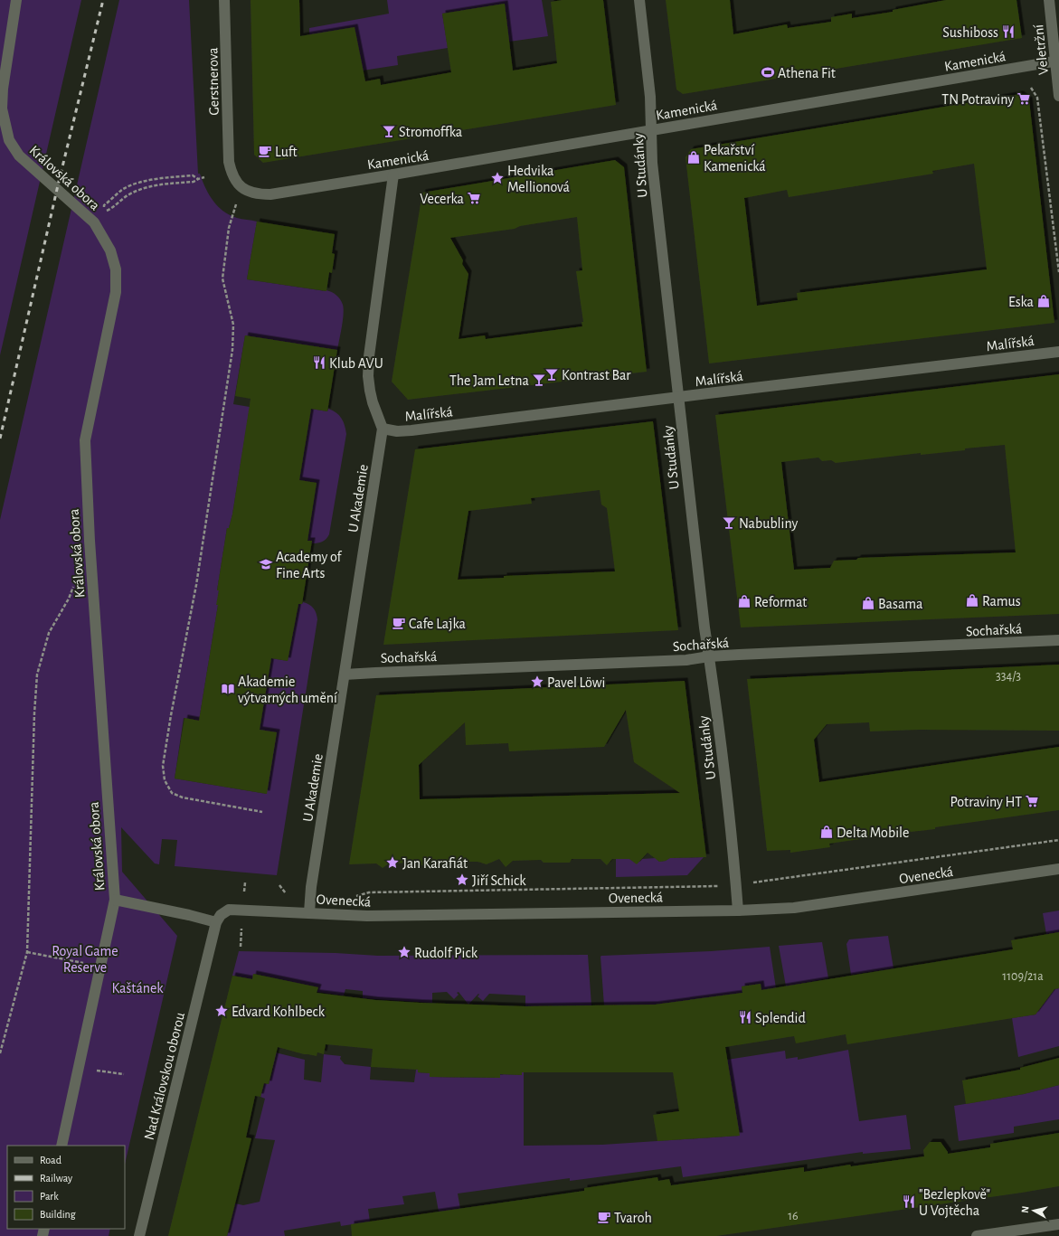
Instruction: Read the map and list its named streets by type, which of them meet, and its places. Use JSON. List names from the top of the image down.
{
  "streets": {
    "street": [
      "Veletržní",
      "Kamenická",
      "Gerstnerova",
      "U Studánky",
      "Královská obora",
      "Malířská",
      "U Akademie",
      "Sochařská",
      "Ovenecká",
      "Nad Královskou oborou"
    ]
  },
  "crossings": [
    ["Veletržní", "Kamenická"],
    ["Kamenická", "Gerstnerova"],
    ["Kamenická", "U Studánky"],
    ["U Studánky", "Malířská"],
    ["U Studánky", "Sochařská"],
    ["U Studánky", "Ovenecká"],
    ["Malířská", "U Akademie"],
    ["U Akademie", "Sochařská"],
    ["U Akademie", "Ovenecká"],
    ["Ovenecká", "Nad Královskou oborou"]
  ],
  "parks": ["Royal Game Reserve", "Kaštánek"],
  "places": {
    "restaurant": [
      "Sushiboss",
      "Klub AVU",
      "Splendid",
      "\"Bezlepkově\" U Vojtěcha"
    ],
    "sports": ["Athena Fit"],
    "supermarket": ["TN Potraviny", "Vecerka", "Potraviny HT"],
    "bar": [
      "Stromoffka",
      "Kontrast Bar",
      "The Jam Letna",
      "Nabubliny"
    ],
    "cafe": ["Luft", "Cafe Lajka", "Tvaroh"],
    "shop": [
      "Pekařství Kamenická",
      "Eska",
      "Ramus",
      "Reformat",
      "Basama",
      "Delta Mobile"
    ],
    "place": [
      "Hedvika Mellionová",
      "Pavel Löwi",
      "Jan Karafiát",
      "Jiří Schick",
      "Rudolf Pick",
      "Edvard Kohlbeck"
    ],
    "school or university": ["Academy of Fine Arts"],
    "library": ["Akademie výtvarných umění"]
  },
  "house_numbers": ["334/3", "1109/21a", "16"],
  "legend": [
    "Road",
    "Railway",
    "Park",
    "Building"
  ],
  "north": "left"
}
